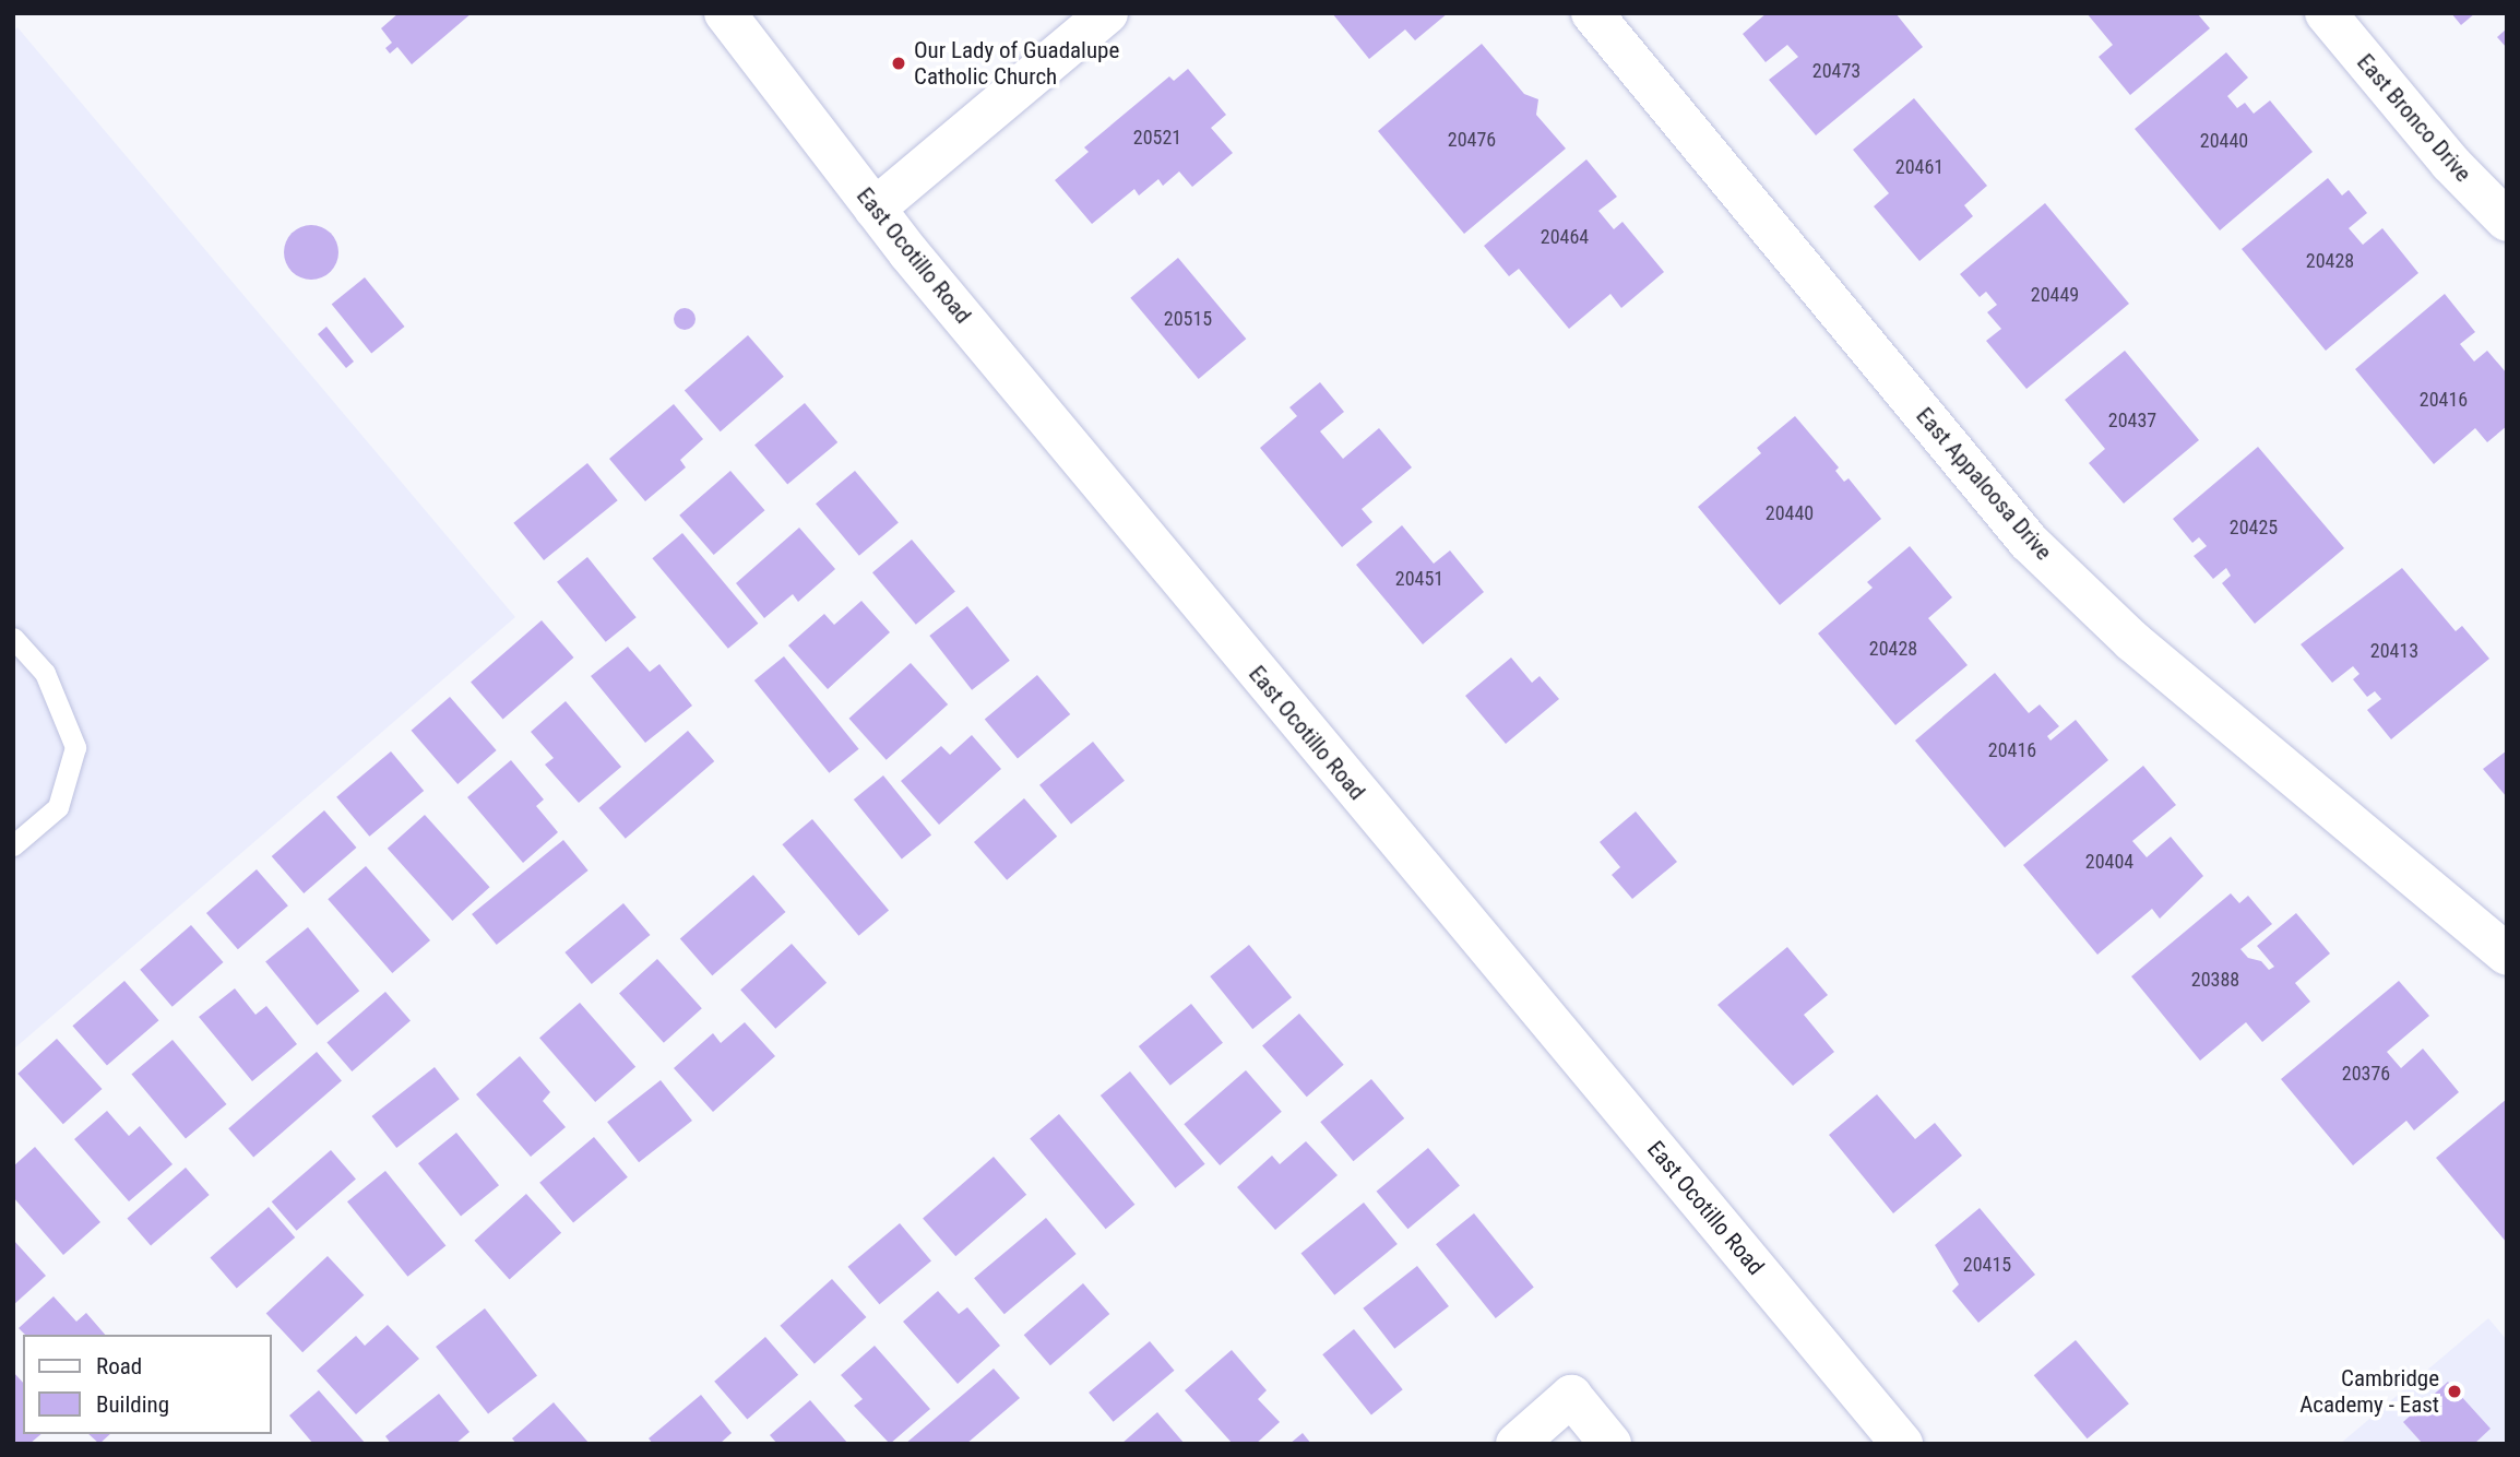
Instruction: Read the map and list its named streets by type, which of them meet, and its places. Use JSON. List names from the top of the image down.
{
  "streets": {
    "street": ["East Bronco Drive", "East Ocotillo Road", "East Appaloosa Drive"]
  },
  "places": ["Our Lady of Guadalupe Catholic Church", "Cambridge Academy - East"],
  "house_numbers": [
    "20473",
    "20521",
    "20476",
    "20440",
    "20461",
    "20464",
    "20428",
    "20449",
    "20515",
    "20416",
    "20437",
    "20440",
    "20425",
    "20451",
    "20428",
    "20413",
    "20416",
    "20404",
    "20388",
    "20376",
    "20415"
  ],
  "legend": ["Road", "Building"]
}
